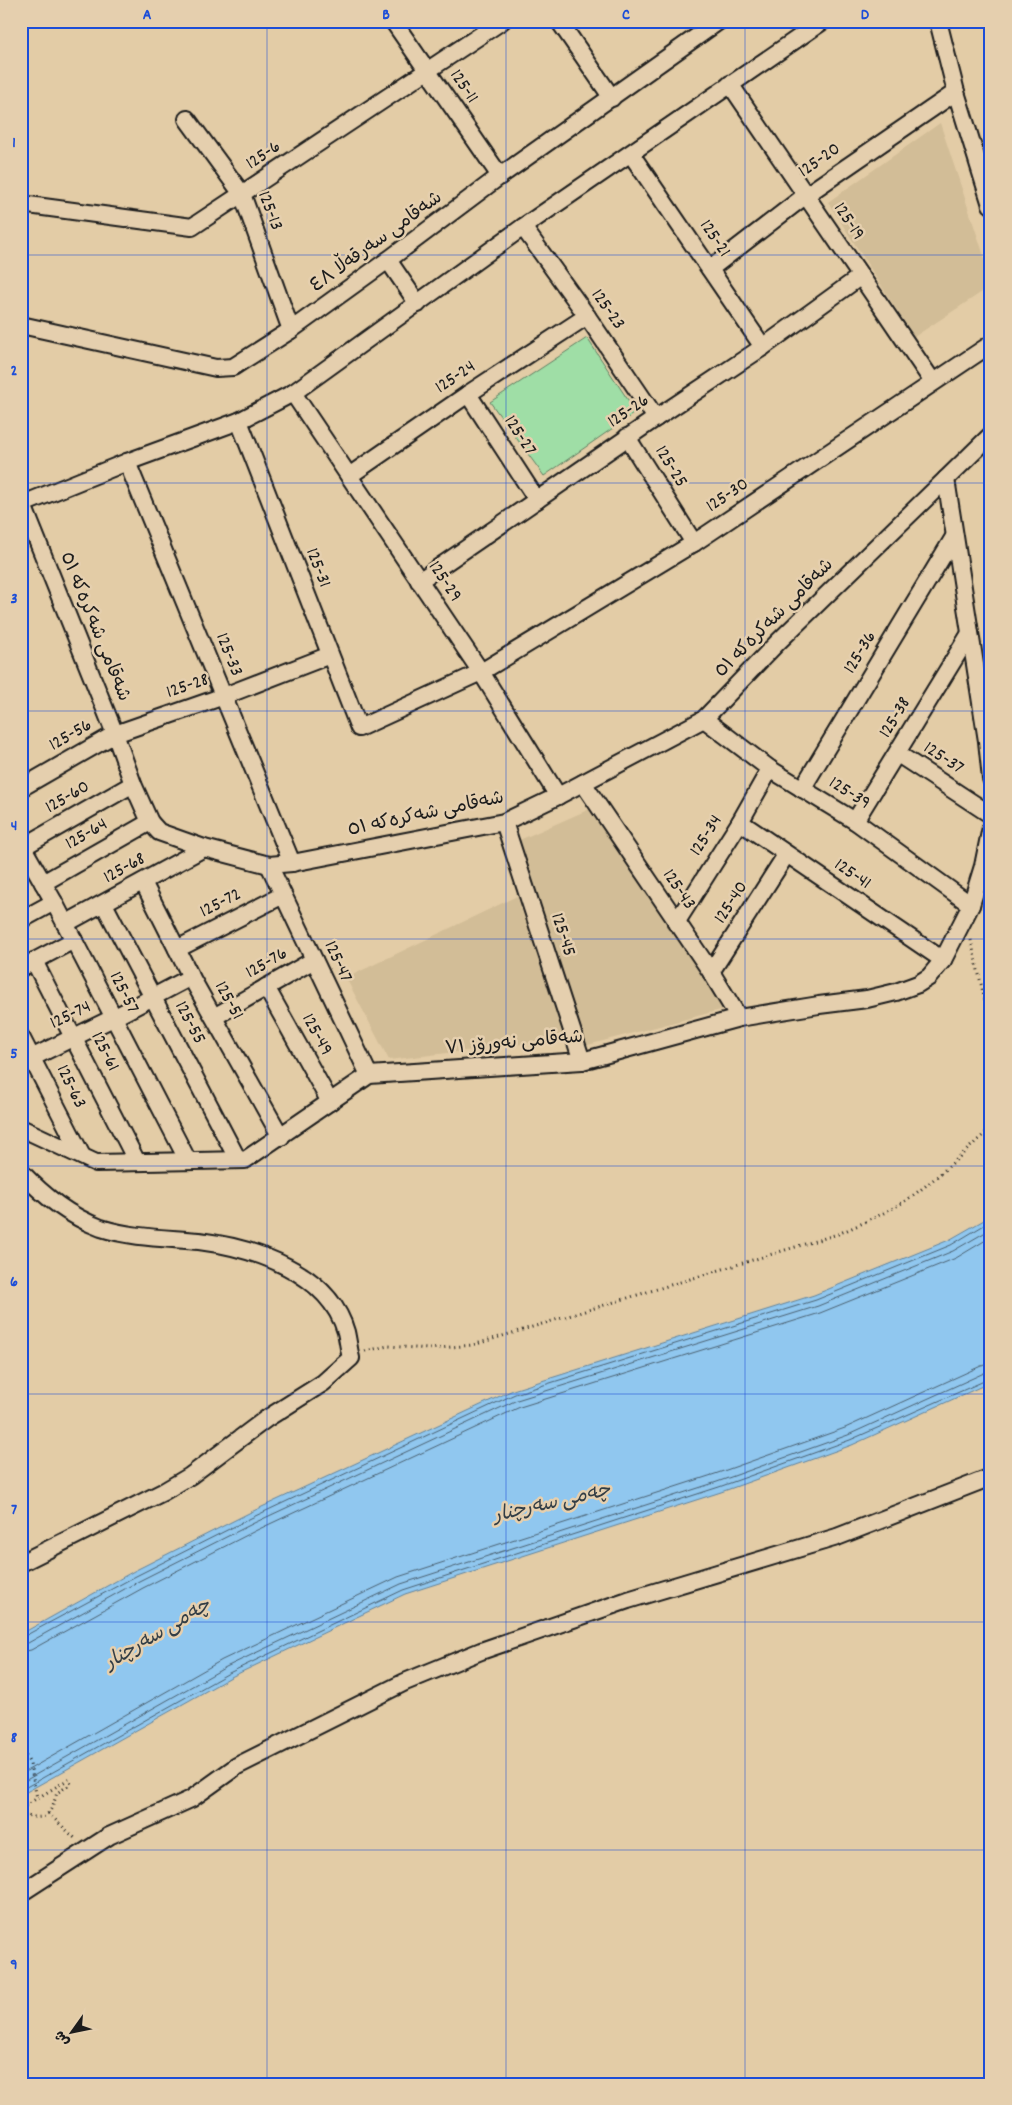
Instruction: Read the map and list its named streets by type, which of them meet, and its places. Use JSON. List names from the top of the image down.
{
  "streets": {
    "street": [
      "125-11",
      "125-6",
      "125-20",
      "125-13",
      "125-19",
      "125-21",
      "شەقامی سەرقەڵا ٤٨",
      "125-23",
      "125-24",
      "125-26",
      "125-27",
      "125-25",
      "125-30",
      "125-31",
      "125-29",
      "شەقامی شەکرەکە ٥١",
      "125-36",
      "125-33",
      "125-28",
      "125-38",
      "125-56",
      "125-37",
      "125-39",
      "125-60",
      "125-64",
      "125-34",
      "125-68",
      "125-41",
      "125-43",
      "125-40",
      "125-72",
      "125-45",
      "125-47",
      "125-76",
      "125-57",
      "125-51",
      "125-74",
      "125-55",
      "125-49",
      "شەقامی نەورۆز ٧١",
      "125-61",
      "125-63"
    ]
  },
  "crossings": [
    ["125-11", "125-6"],
    ["125-11", "شەقامی سەرقەڵا ٤٨"],
    ["125-6", "125-13"],
    ["125-20", "125-19"],
    ["125-20", "125-21"],
    ["125-13", "شەقامی سەرقەڵا ٤٨"],
    ["125-19", "125-26"],
    ["125-19", "125-30"],
    ["125-21", "125-26"],
    ["125-23", "125-24"],
    ["125-23", "125-26"],
    ["125-24", "125-27"],
    ["125-24", "125-29"],
    ["125-26", "125-27"],
    ["125-26", "125-25"],
    ["125-26", "125-29"],
    ["125-25", "125-30"],
    ["125-30", "125-31"],
    ["125-30", "125-29"],
    ["125-31", "125-28"],
    ["125-29", "شەقامی شەکرەکە ٥١"],
    ["شەقامی شەکرەکە ٥١", "125-33"],
    ["شەقامی شەکرەکە ٥١", "125-28"],
    ["شەقامی شەکرەکە ٥١", "125-56"],
    ["شەقامی شەکرەکە ٥١", "125-39"],
    ["شەقامی شەکرەکە ٥١", "125-60"],
    ["شەقامی شەکرەکە ٥١", "125-64"],
    ["شەقامی شەکرەکە ٥١", "125-68"],
    ["شەقامی شەکرەکە ٥١", "125-43"],
    ["شەقامی شەکرەکە ٥١", "125-45"],
    ["شەقامی شەکرەکە ٥١", "125-47"],
    ["125-36", "125-39"],
    ["125-33", "125-28"],
    ["125-28", "125-56"],
    ["125-38", "125-37"],
    ["125-38", "125-39"],
    ["125-39", "125-34"],
    ["125-39", "شەقامی نەورۆز ٧١"],
    ["125-60", "125-57"],
    ["125-64", "125-57"],
    ["125-34", "125-41"],
    ["125-34", "125-43"],
    ["125-68", "125-57"],
    ["125-68", "125-51"],
    ["125-68", "125-55"],
    ["125-41", "125-40"],
    ["125-41", "شەقامی نەورۆز ٧١"],
    ["125-43", "125-40"],
    ["125-43", "شەقامی نەورۆز ٧١"],
    ["125-72", "125-47"],
    ["125-72", "125-51"],
    ["125-45", "شەقامی نەورۆز ٧١"],
    ["125-47", "125-76"],
    ["125-47", "شەقامی نەورۆز ٧١"],
    ["125-76", "125-51"],
    ["125-76", "125-49"],
    ["125-57", "125-74"],
    ["125-51", "125-74"],
    ["125-74", "125-55"],
    ["125-74", "125-61"],
    ["125-74", "125-63"]
  ],
  "water": ["چەمی سەرچنار"],
  "north": "bottom left",
  "grid": {
    "columns": [
      "A",
      "B",
      "C",
      "D"
    ],
    "rows": [
      "1",
      "2",
      "3",
      "4",
      "5",
      "6",
      "7",
      "8",
      "9"
    ]
  }
}
